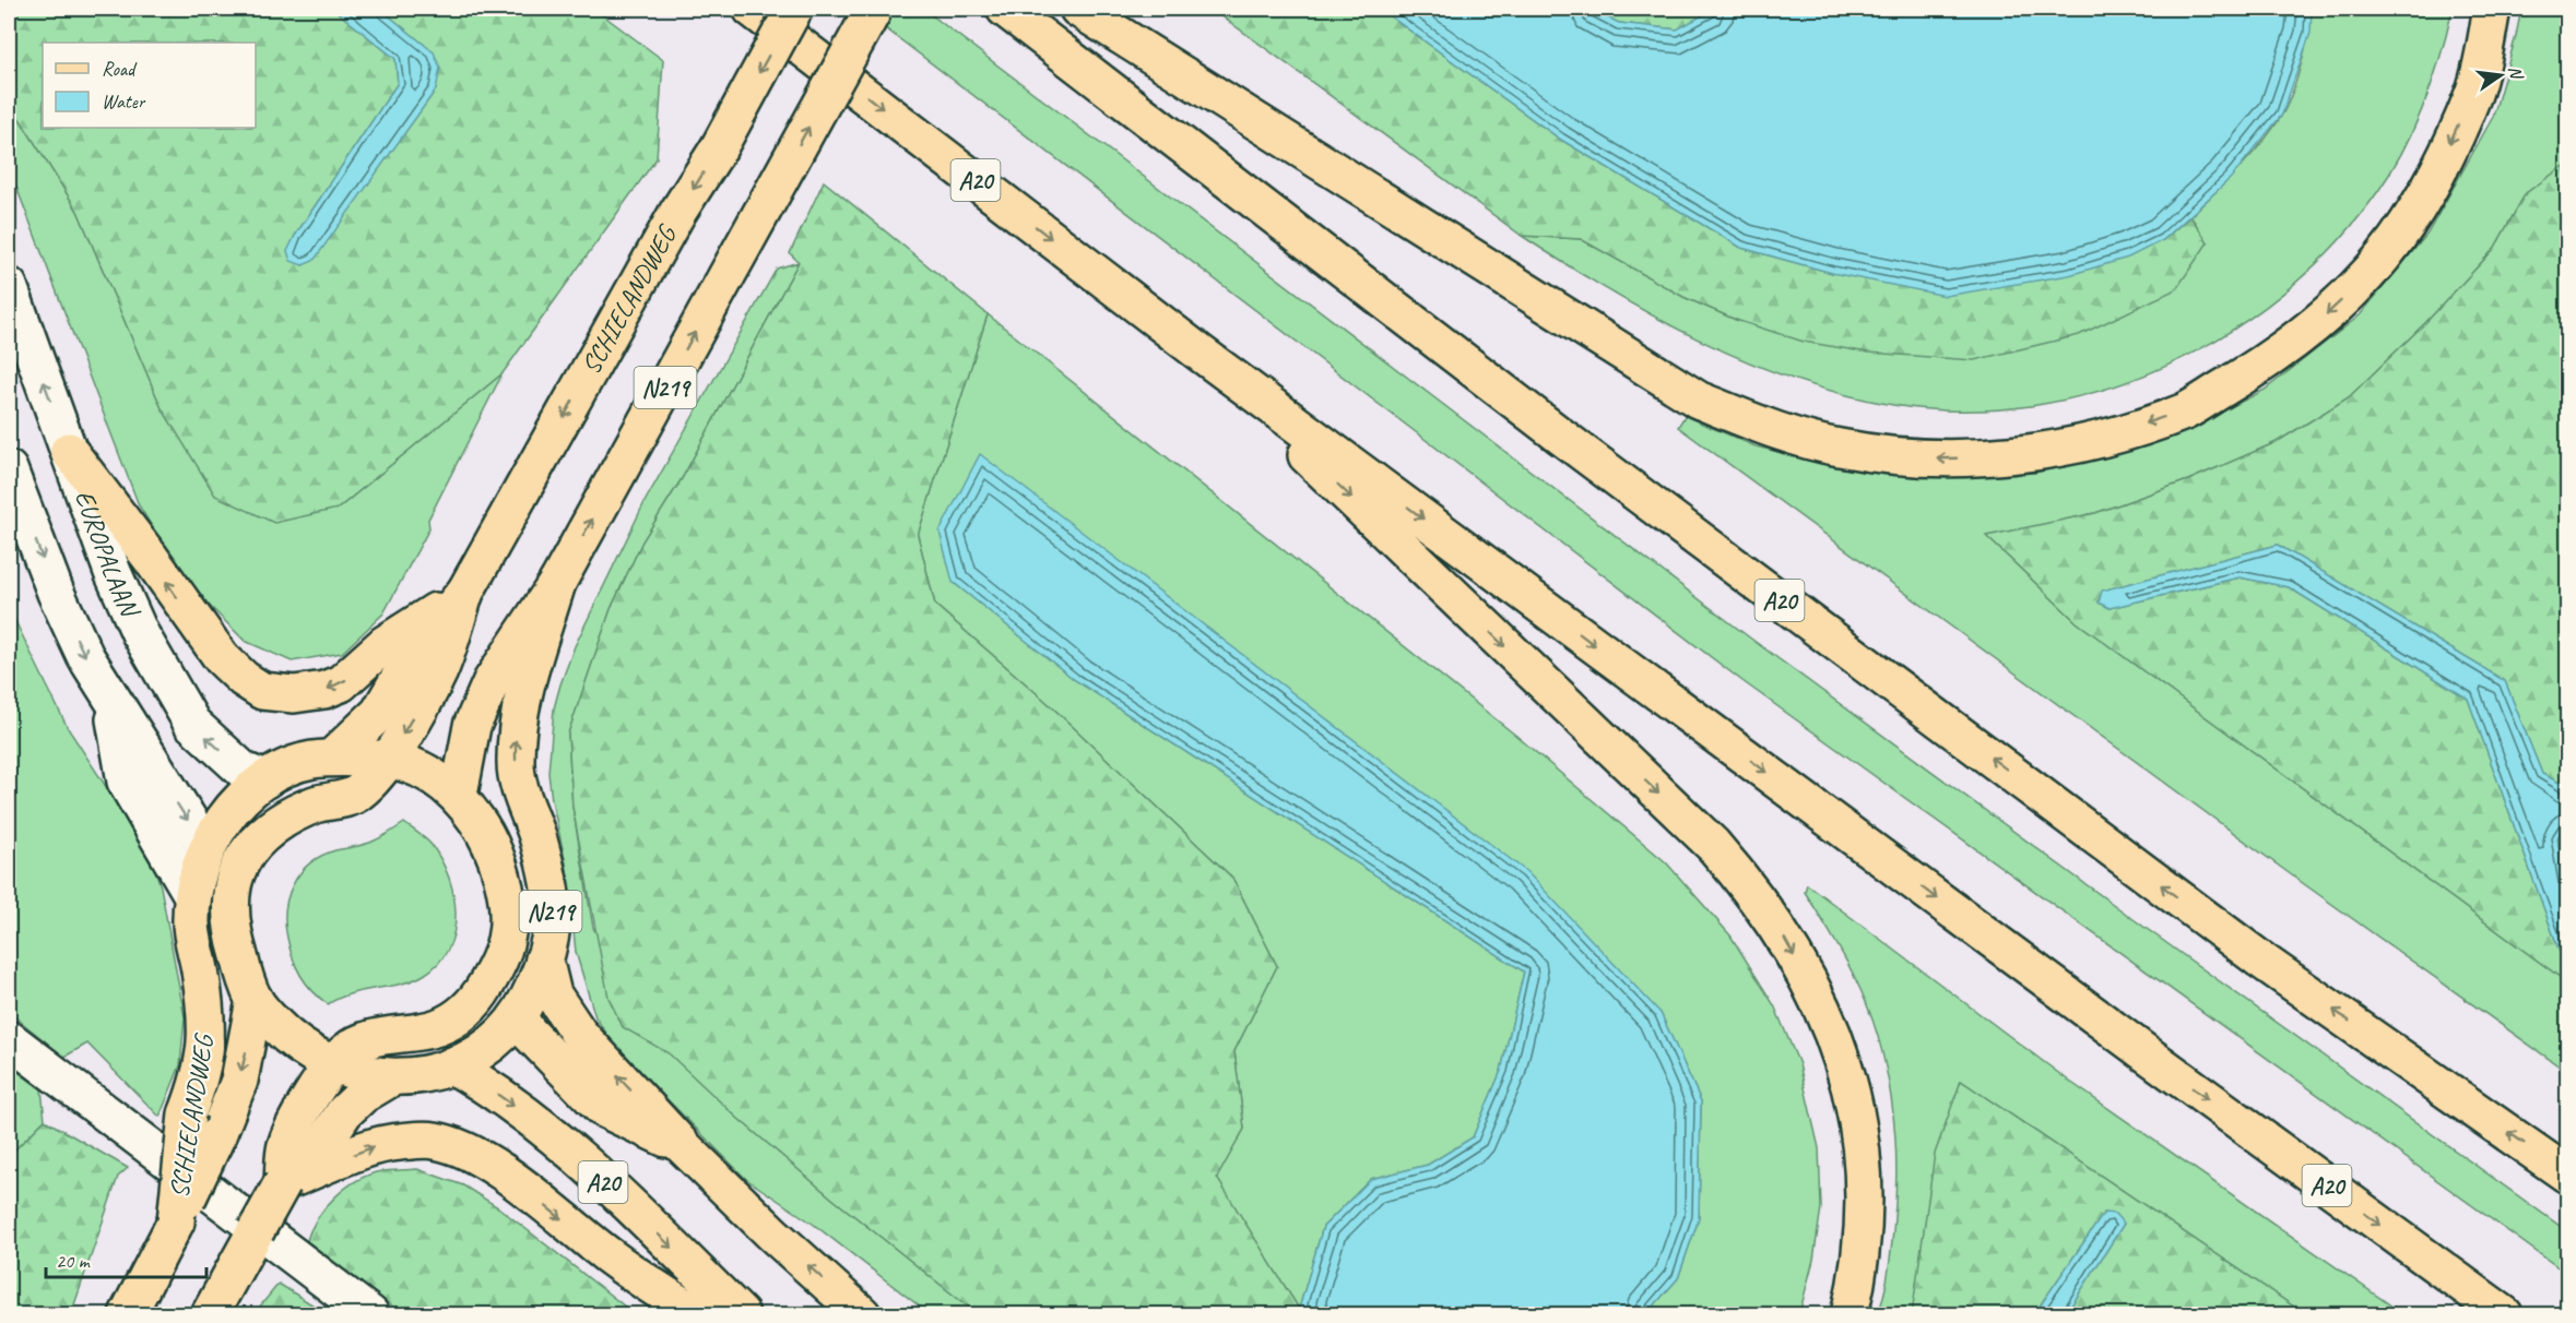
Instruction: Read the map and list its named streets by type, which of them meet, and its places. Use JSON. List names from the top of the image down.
{
  "streets": {
    "main road": [
      "A20",
      "SCHIELANDWEG",
      "N219",
      "EUROPALAAN"
    ]
  },
  "crossings": [
    ["A20", "N219"],
    ["SCHIELANDWEG", "N219"],
    ["N219", "EUROPALAAN"]
  ],
  "legend": ["Road", "Water"],
  "scale_bar": "20 m",
  "north": "right"
}
